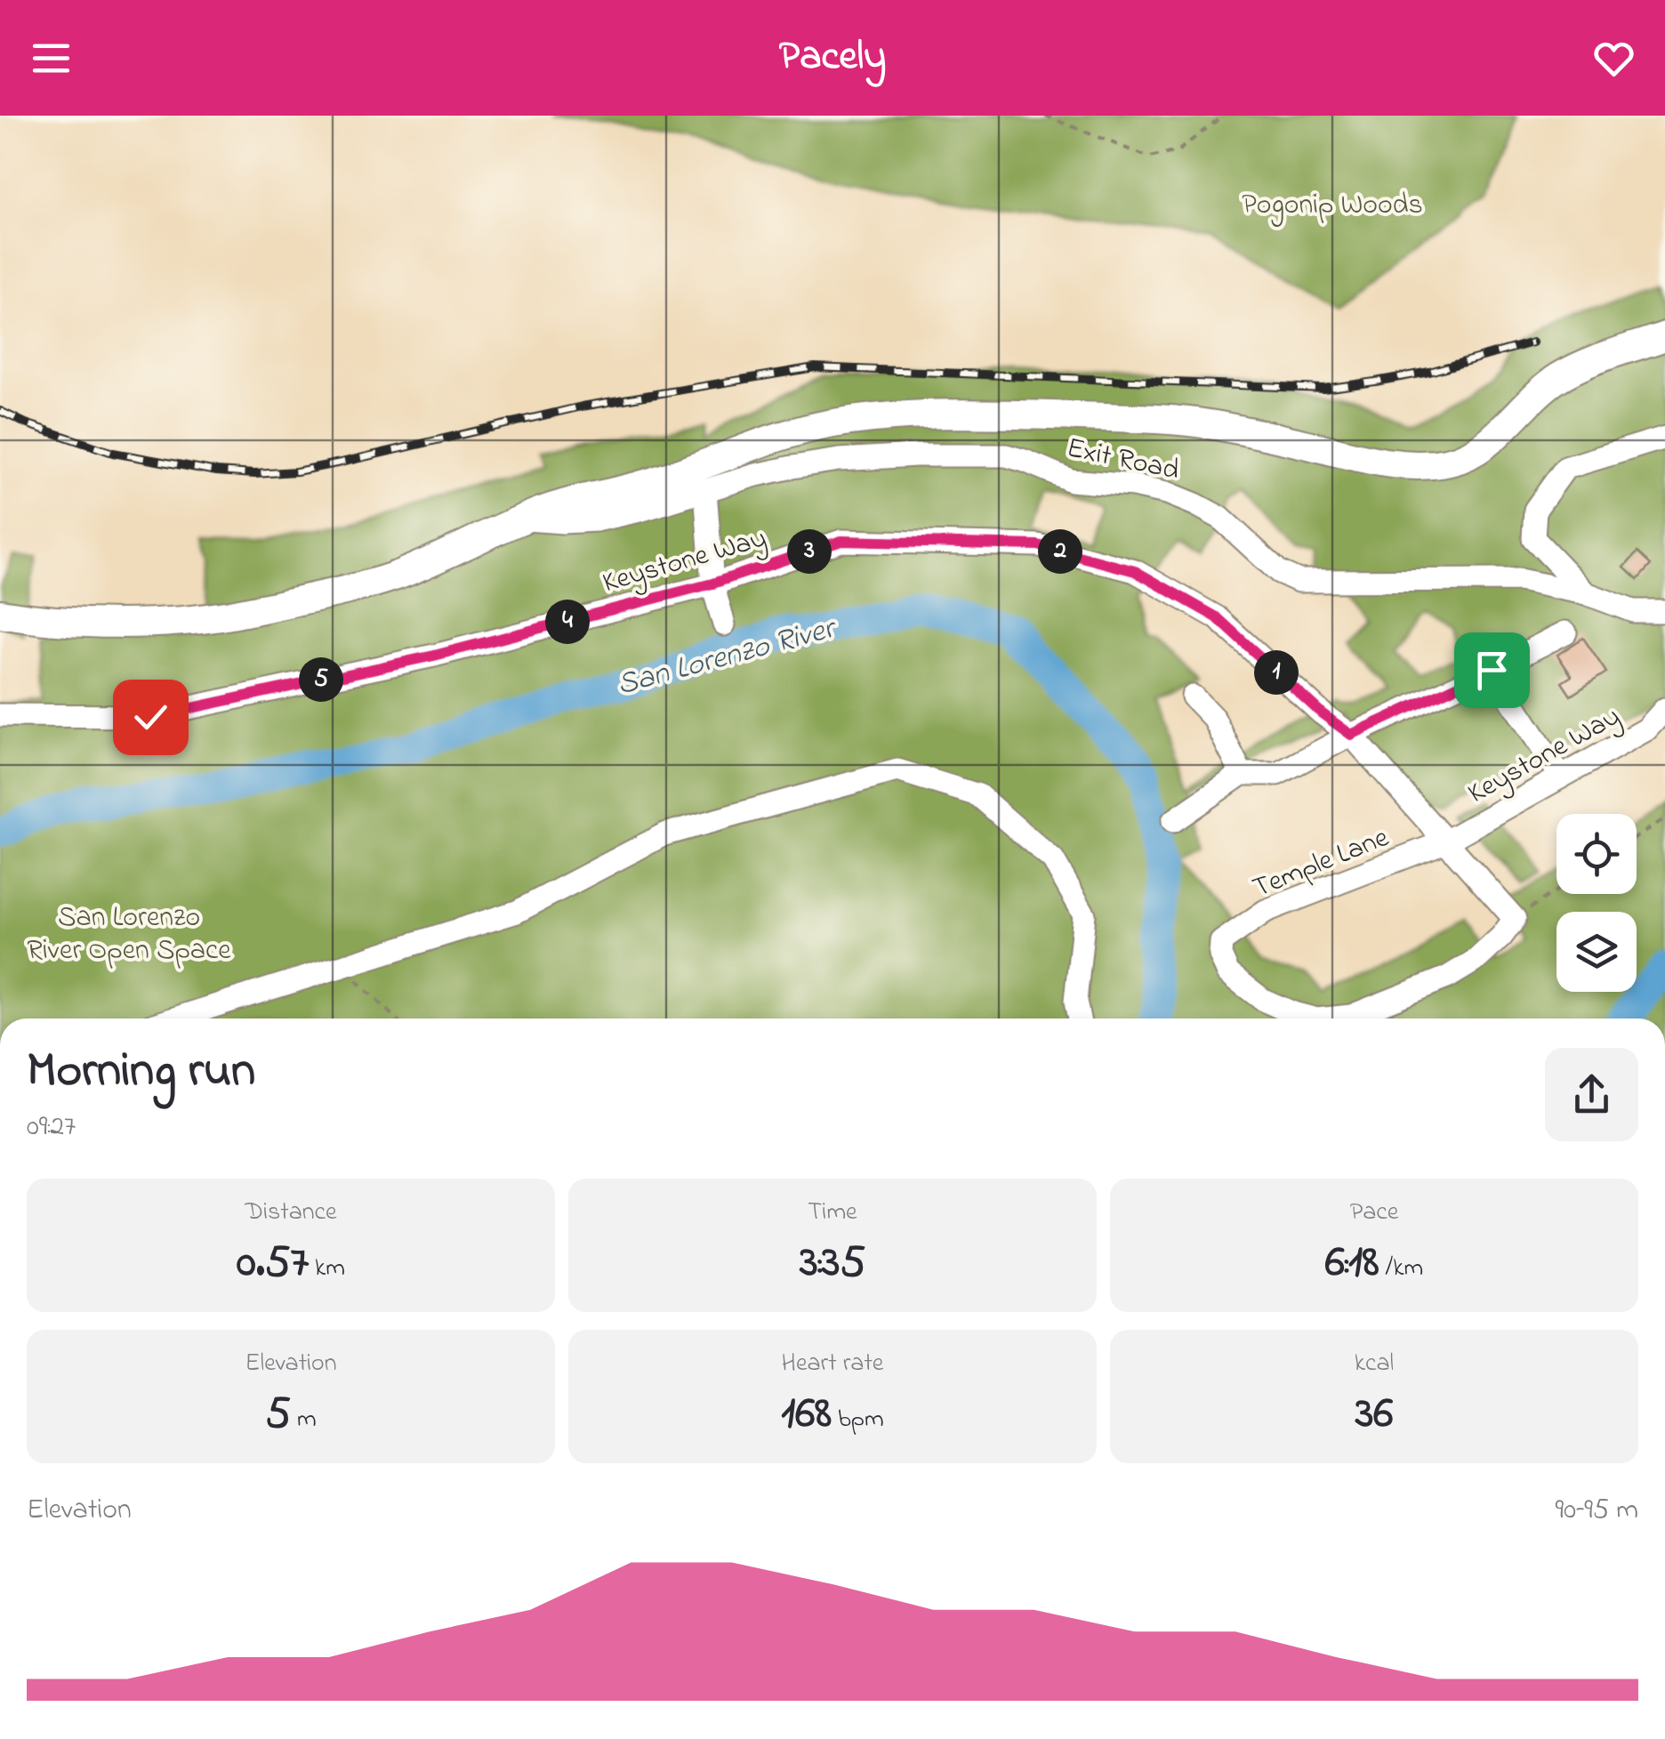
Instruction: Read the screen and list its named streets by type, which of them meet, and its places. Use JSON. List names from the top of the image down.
{
  "streets": {
    "street": ["Exit Road", "Keystone Way", "Temple Lane"]
  },
  "crossings": [
    ["Keystone Way", "Temple Lane"]
  ],
  "water": ["San Lorenzo River"],
  "parks": ["Pogonip Woods", "San Lorenzo River Open Space"],
  "page": {
    "header": "Pacely",
    "pins": [
      "2",
      "3",
      "4",
      "1",
      "5"
    ],
    "heading": ["Morning run", "09:27"],
    "stats": [
      ["Distance", "0.57 km"],
      ["Time", "3:35"],
      ["Pace", "6:18 /km"],
      ["Elevation", "5 m"],
      ["Heart rate", "168 bpm"],
      ["kcal", "36"]
    ],
    "chart": ["Elevation", "90–95 m"]
  }
}
